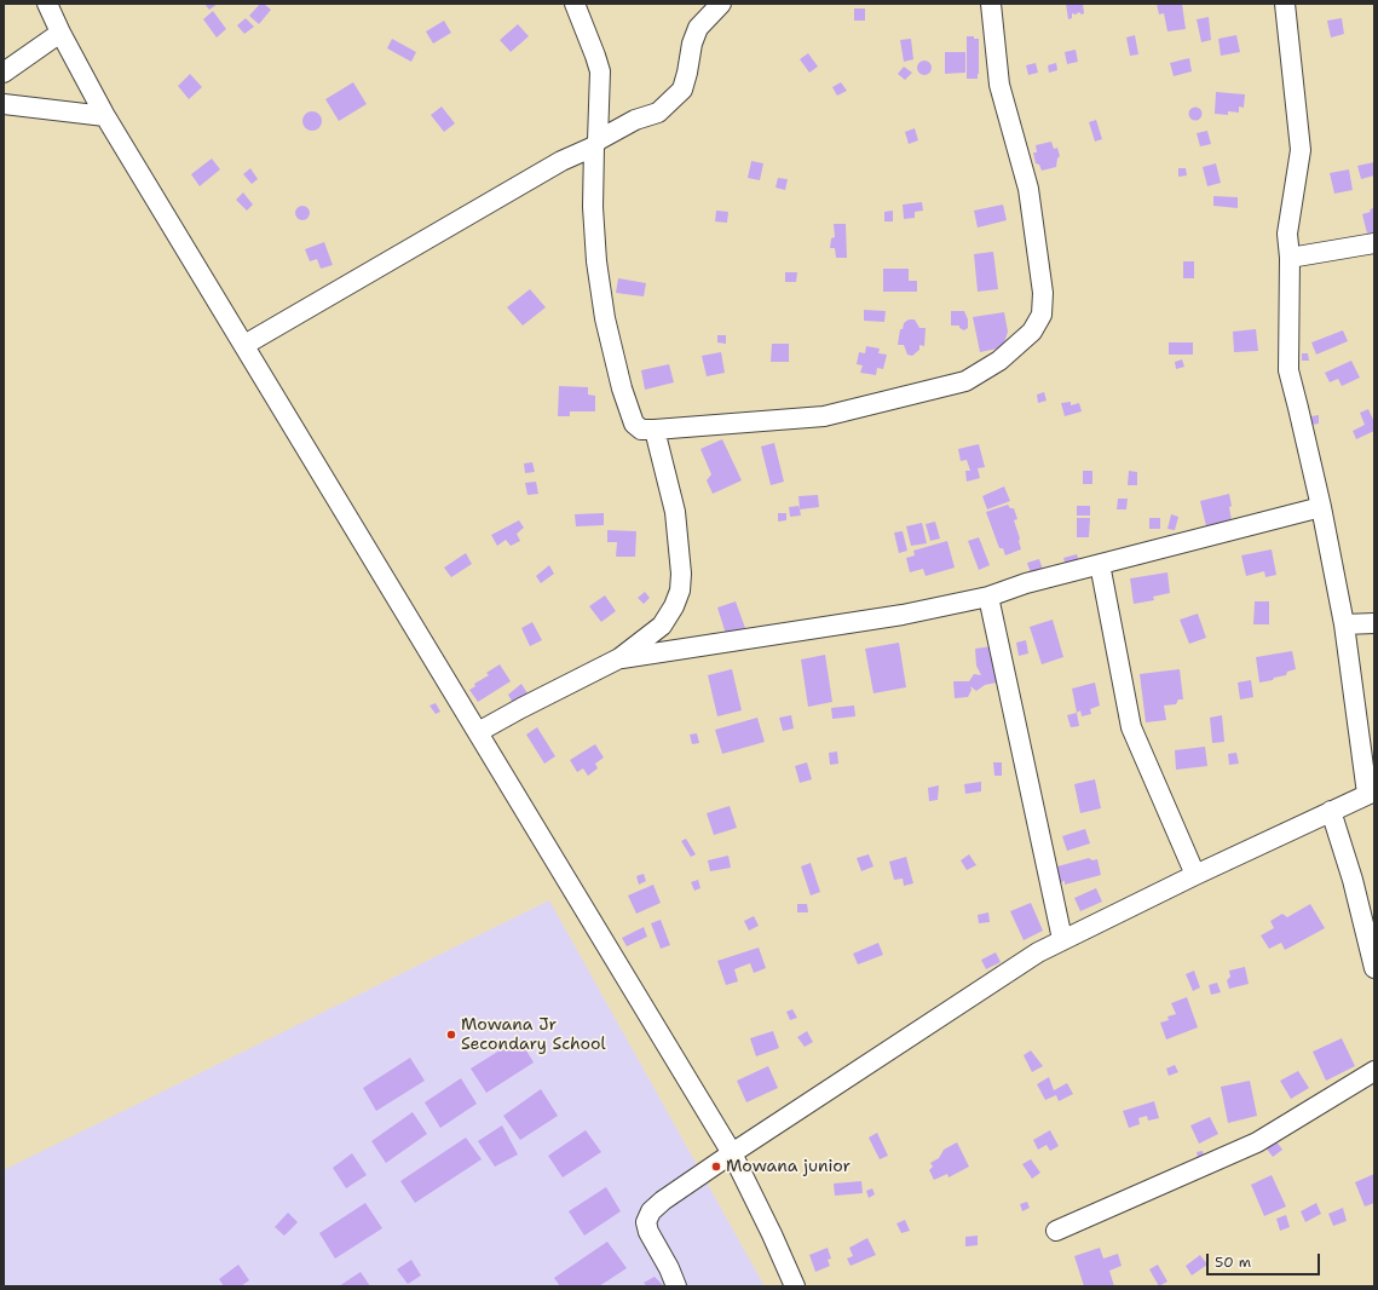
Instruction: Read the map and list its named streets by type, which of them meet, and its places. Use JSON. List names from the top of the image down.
{
  "places": ["Mowana Jr Secondary School", "Mowana junior"],
  "scale_bar": "50 m"
}
